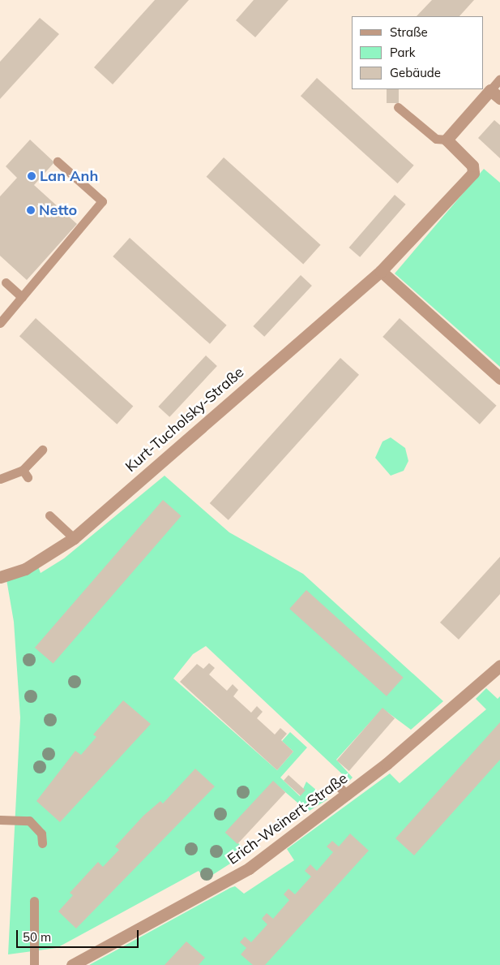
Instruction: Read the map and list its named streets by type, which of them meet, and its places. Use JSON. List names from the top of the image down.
{
  "streets": {
    "street": ["Kurt-Tucholsky-Straße", "Erich-Weinert-Straße"]
  },
  "places": ["Lan Anh", "Netto"],
  "legend": ["Straße", "Park", "Gebäude"],
  "scale_bar": "50 m"
}
